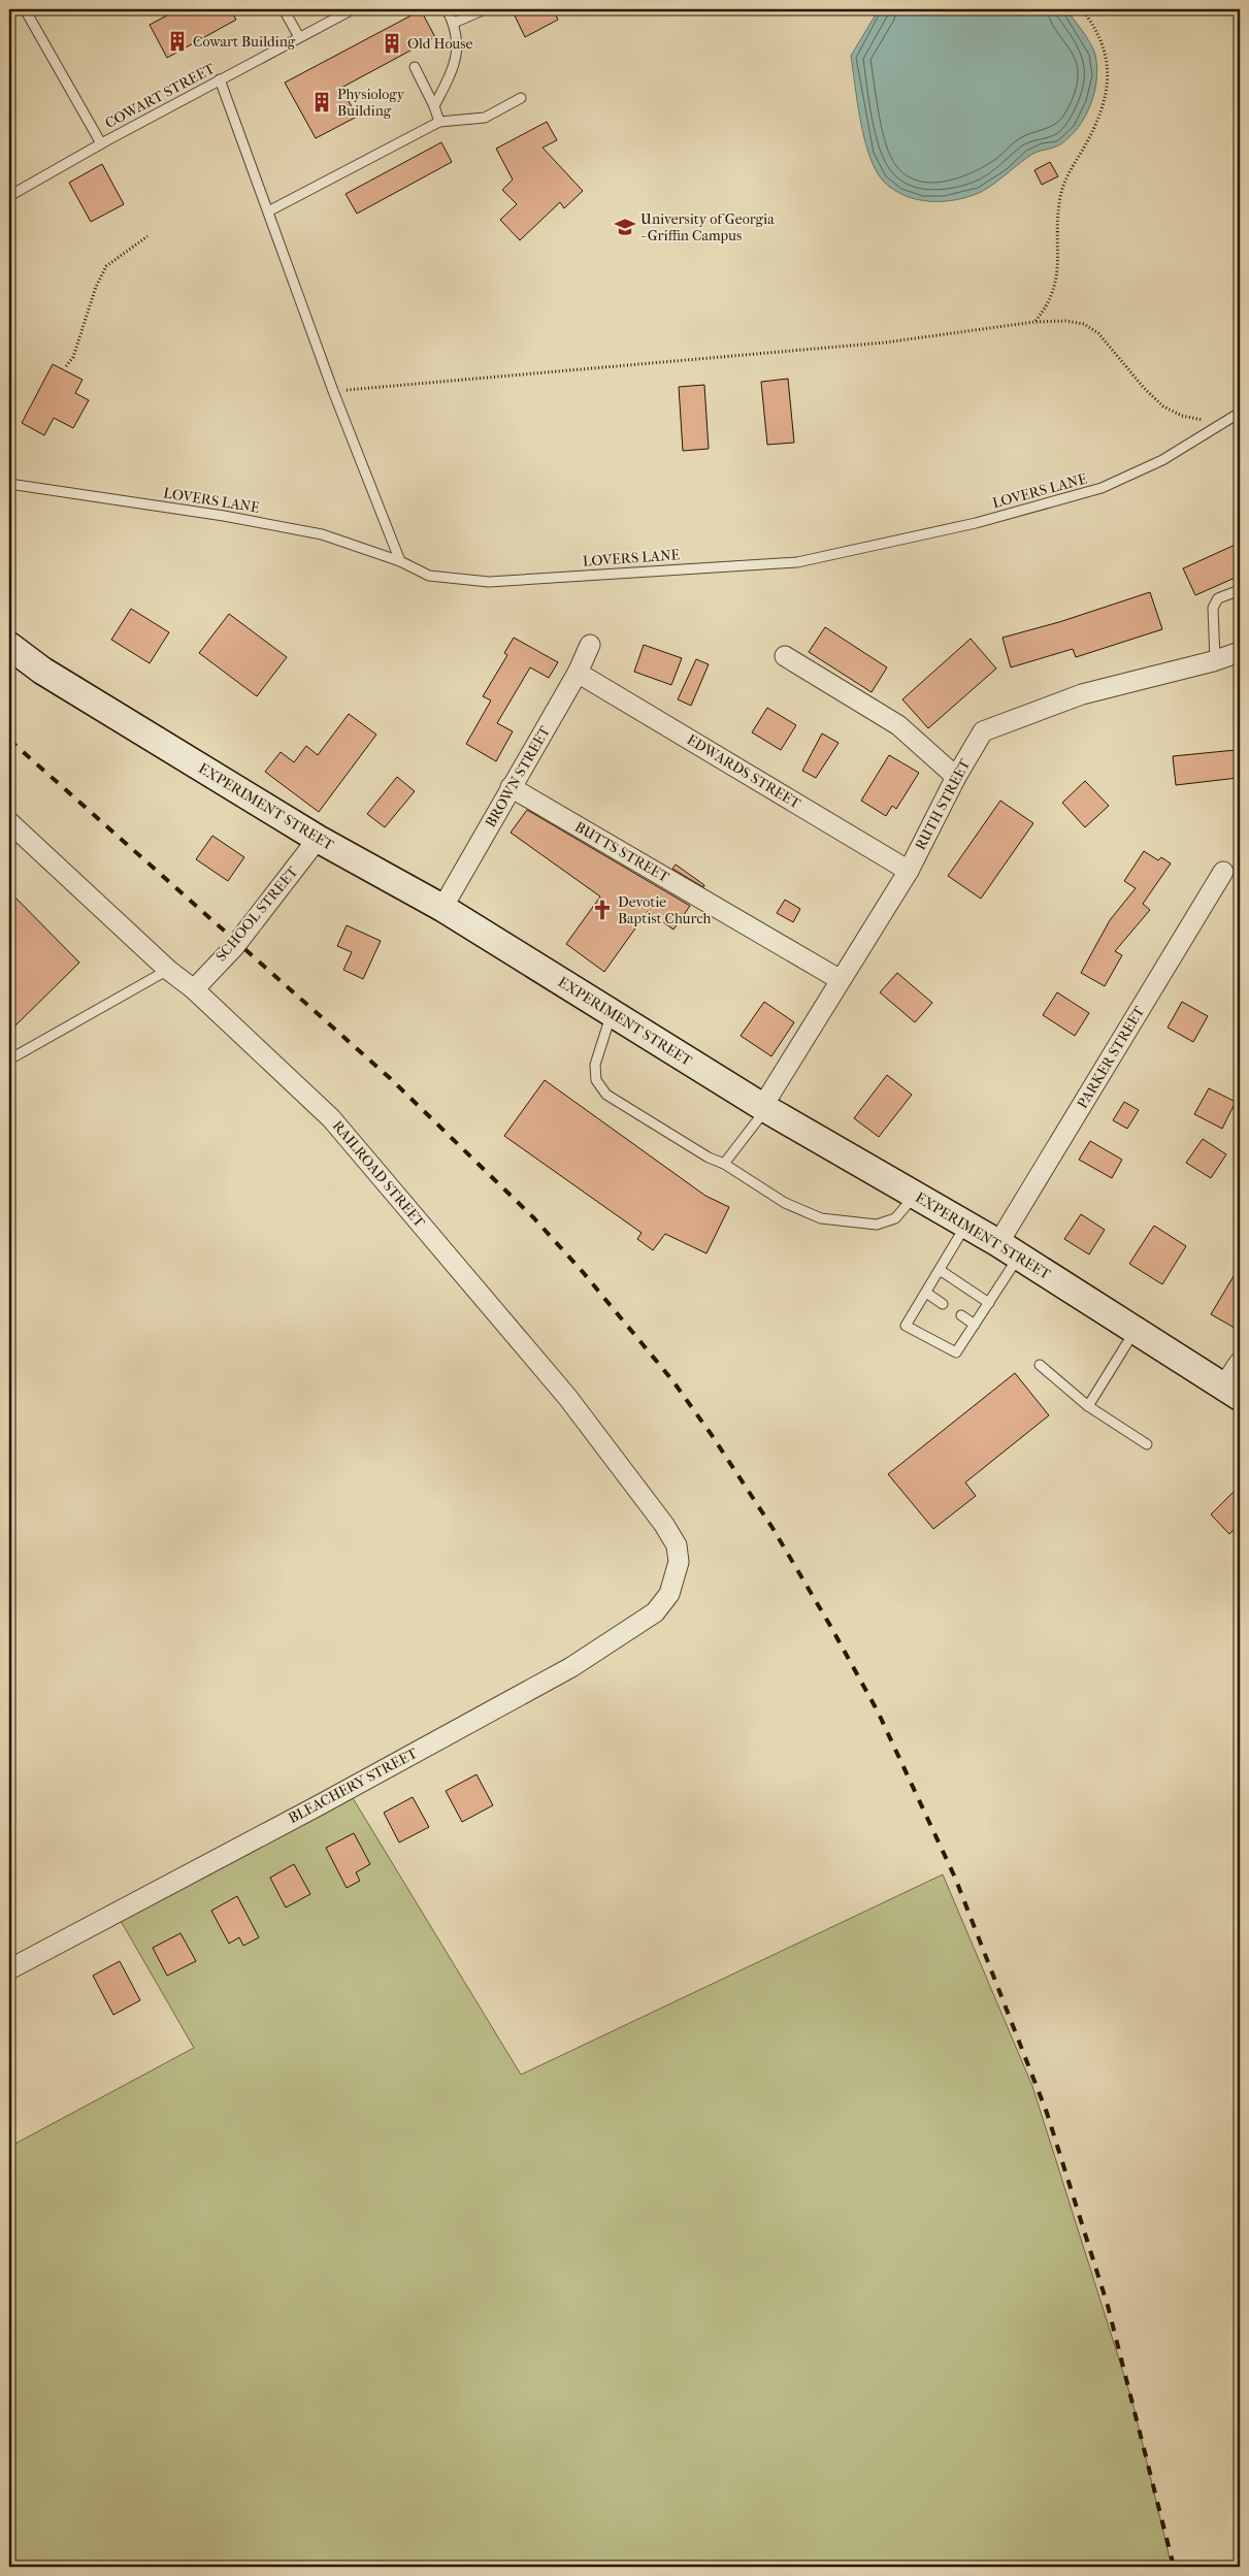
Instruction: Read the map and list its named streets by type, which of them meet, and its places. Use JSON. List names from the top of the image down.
{
  "streets": {
    "main road": ["EXPERIMENT STREET"],
    "street": [
      "EDWARDS STREET",
      "BROWN STREET",
      "RUTH STREET",
      "BUTTS STREET",
      "SCHOOL STREET",
      "PARKER STREET",
      "RAILROAD STREET",
      "BLEACHERY STREET"
    ],
    "lane": ["COWART STREET", "LOVERS LANE"]
  },
  "crossings": [
    ["EDWARDS STREET", "BROWN STREET"],
    ["EDWARDS STREET", "RUTH STREET"],
    ["BROWN STREET", "EXPERIMENT STREET"],
    ["BROWN STREET", "BUTTS STREET"],
    ["RUTH STREET", "EXPERIMENT STREET"],
    ["RUTH STREET", "BUTTS STREET"],
    ["EXPERIMENT STREET", "SCHOOL STREET"],
    ["EXPERIMENT STREET", "PARKER STREET"],
    ["SCHOOL STREET", "RAILROAD STREET"],
    ["RAILROAD STREET", "BLEACHERY STREET"]
  ],
  "places": {
    "building": ["Cowart Building", "Old House", "Physiology Building"],
    "school or university": ["University of Georgia - Griffin Campus"],
    "church": ["Devotie Baptist Church"]
  }
}
